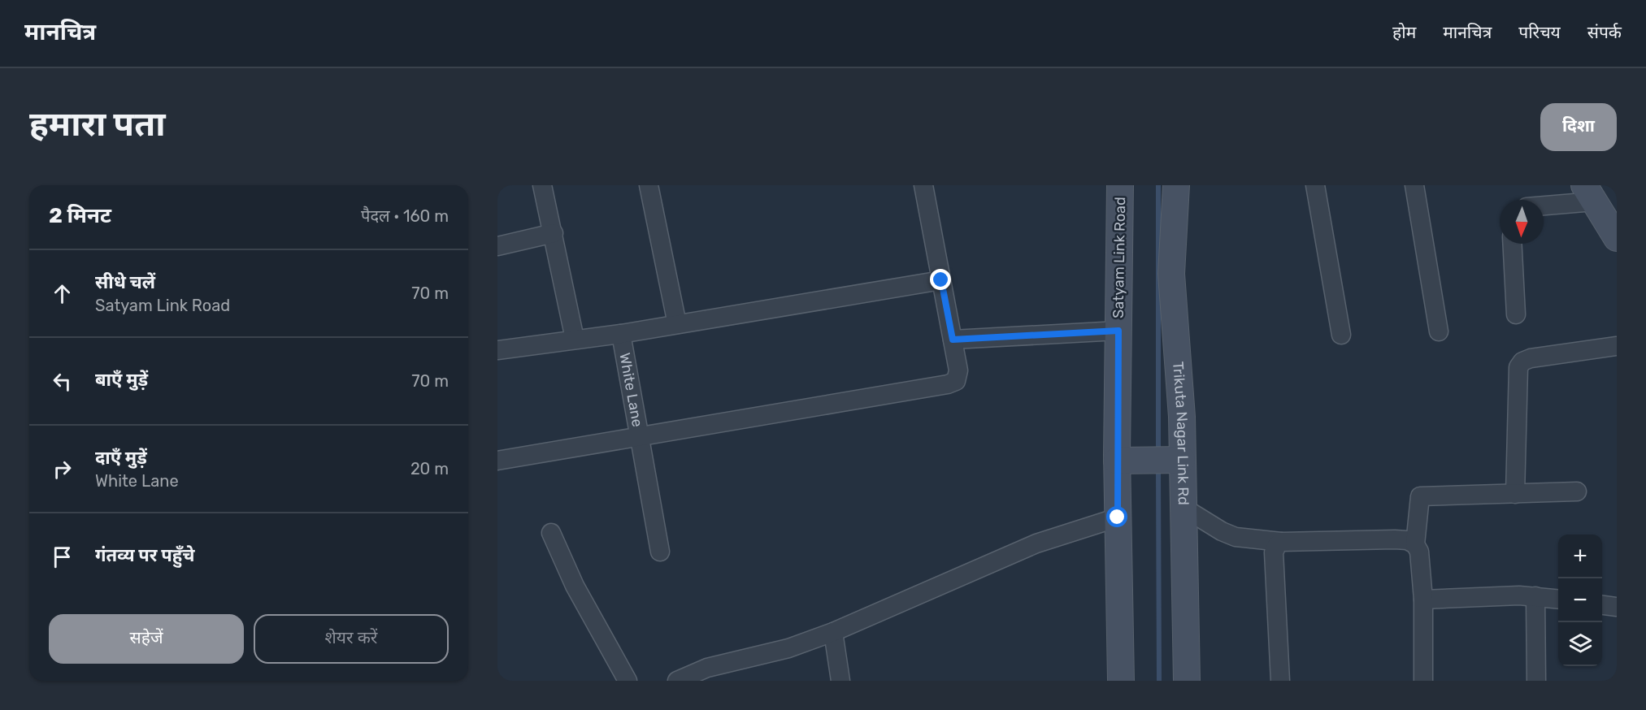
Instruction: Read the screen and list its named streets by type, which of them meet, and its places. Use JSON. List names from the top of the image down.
{
  "streets": {
    "main road": ["Satyam Link Road", "Trikuta Nagar Link Rd"],
    "street": ["White Lane"]
  },
  "north": "bottom",
  "page": {
    "header": "मानचित्र",
    "nav": [
      "होम",
      "मानचित्र",
      "परिचय",
      "संपर्क"
    ],
    "buttons": [
      "दिशा",
      ["सहेजें", "शेयर करें"]
    ],
    "title": "हमारा पता",
    "heading": ["2 मिनट", "पैदल · 160 m"],
    "list": [
      ["सीधे चलें", "Satyam Link Road", "70 m"],
      ["बाएँ मुड़ें", "70 m"],
      ["दाएँ मुड़ें", "White Lane", "20 m"],
      "गंतव्य पर पहुँचे"
    ],
    "map_buttons": ["+", "−"]
  }
}
